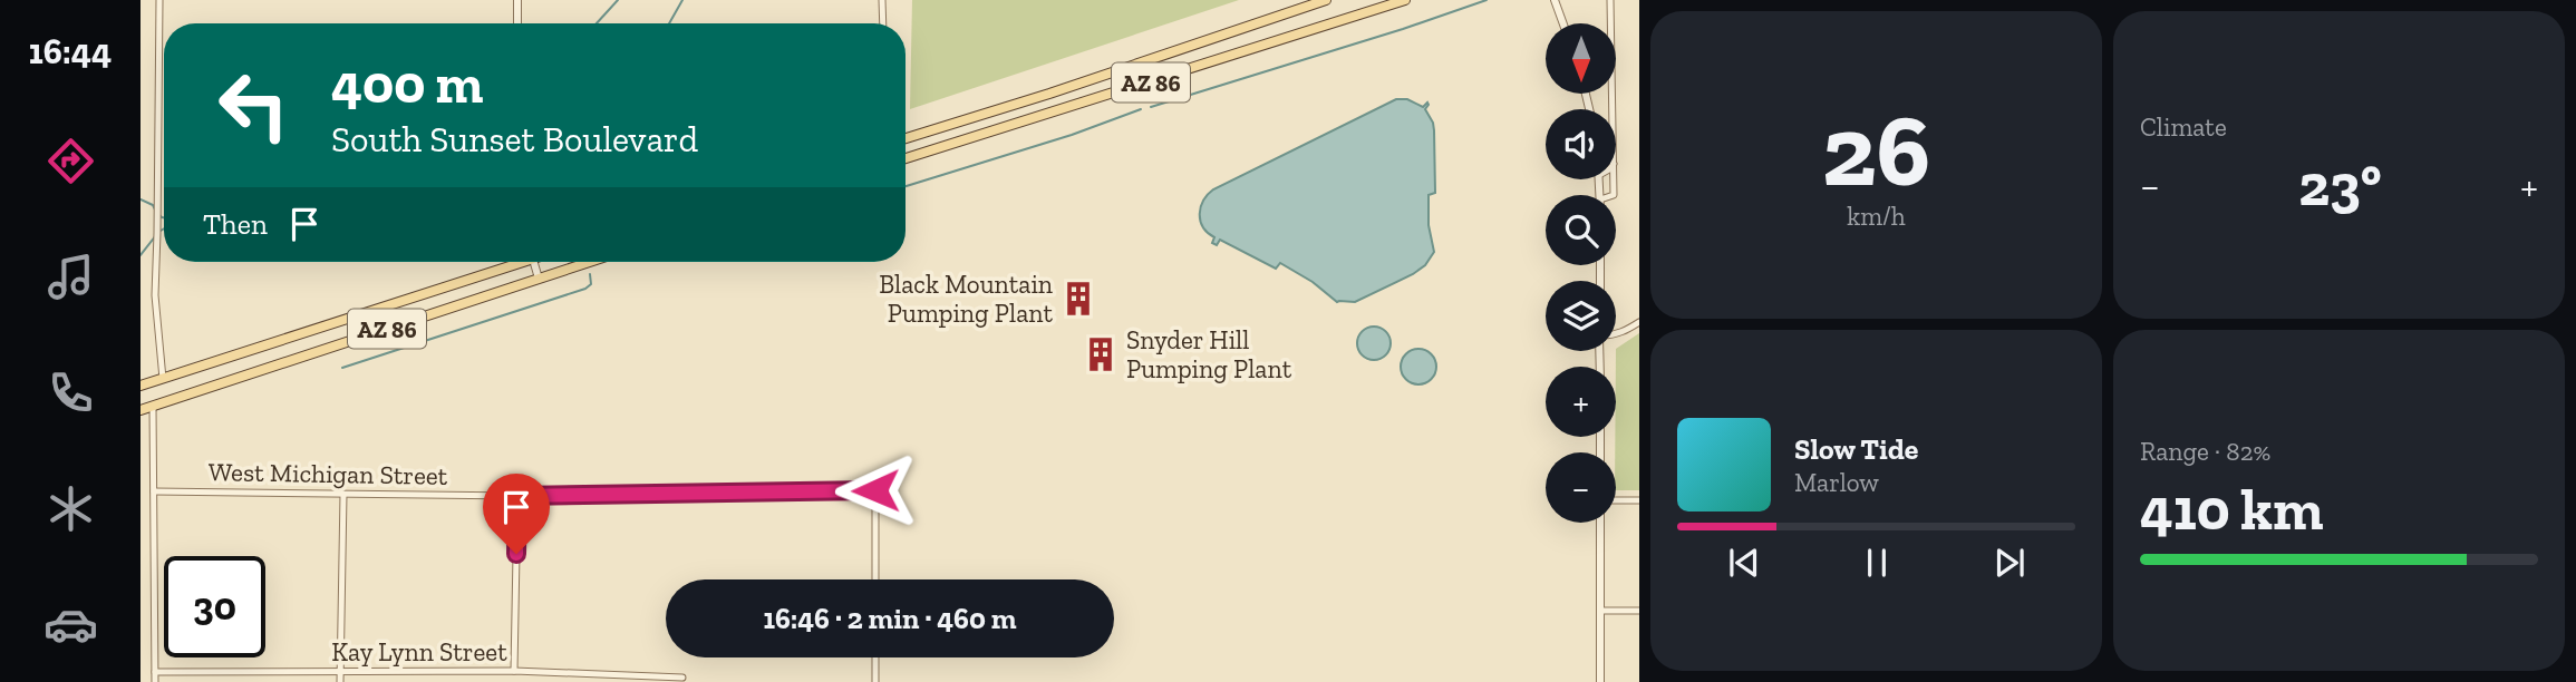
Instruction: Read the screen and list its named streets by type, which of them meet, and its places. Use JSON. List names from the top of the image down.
{
  "streets": {
    "main road": ["AZ 86"],
    "street": ["West Michigan Street", "Kay Lynn Street"]
  },
  "places": {
    "building": ["Black Mountain Pumping Plant", "Snyder Hill Pumping Plant"]
  },
  "north": "bottom",
  "page": {
    "tabs": "16:44",
    "tile": [
      ["26", "km/h"],
      "Climate",
      ["Range · 82%", "410 km"]
    ],
    "map_buttons": ["+", "−"],
    "turn": ["400 m", "South Sunset Boulevard"],
    "heat": ["−", "23°", "+"],
    "then": "Then",
    "song": ["Slow Tide", "Marlow"],
    "limit": "30",
    "trip": "16:46 · 2 min · 460 m"
  }
}
